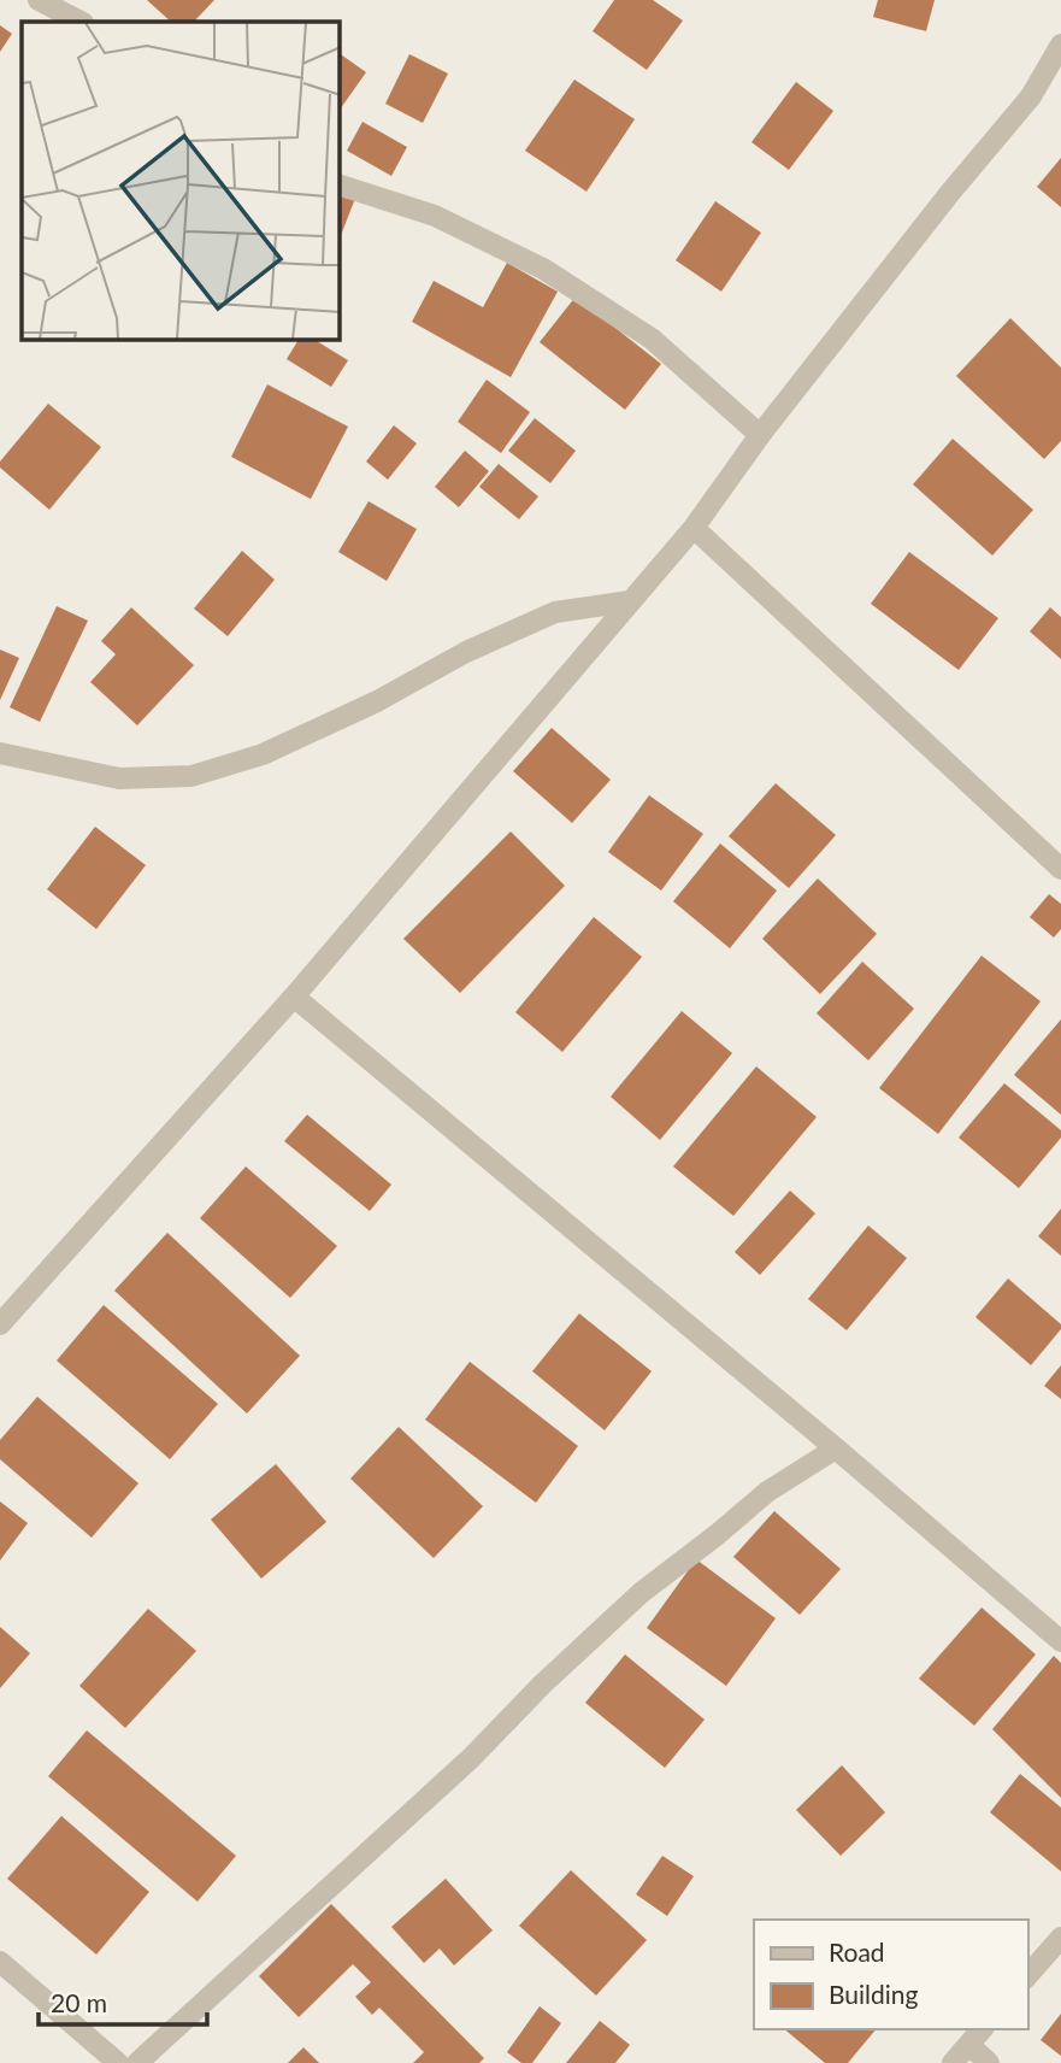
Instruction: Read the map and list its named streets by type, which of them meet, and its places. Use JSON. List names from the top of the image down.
{
  "legend": ["Road", "Building"],
  "scale_bar": "20 m"
}
